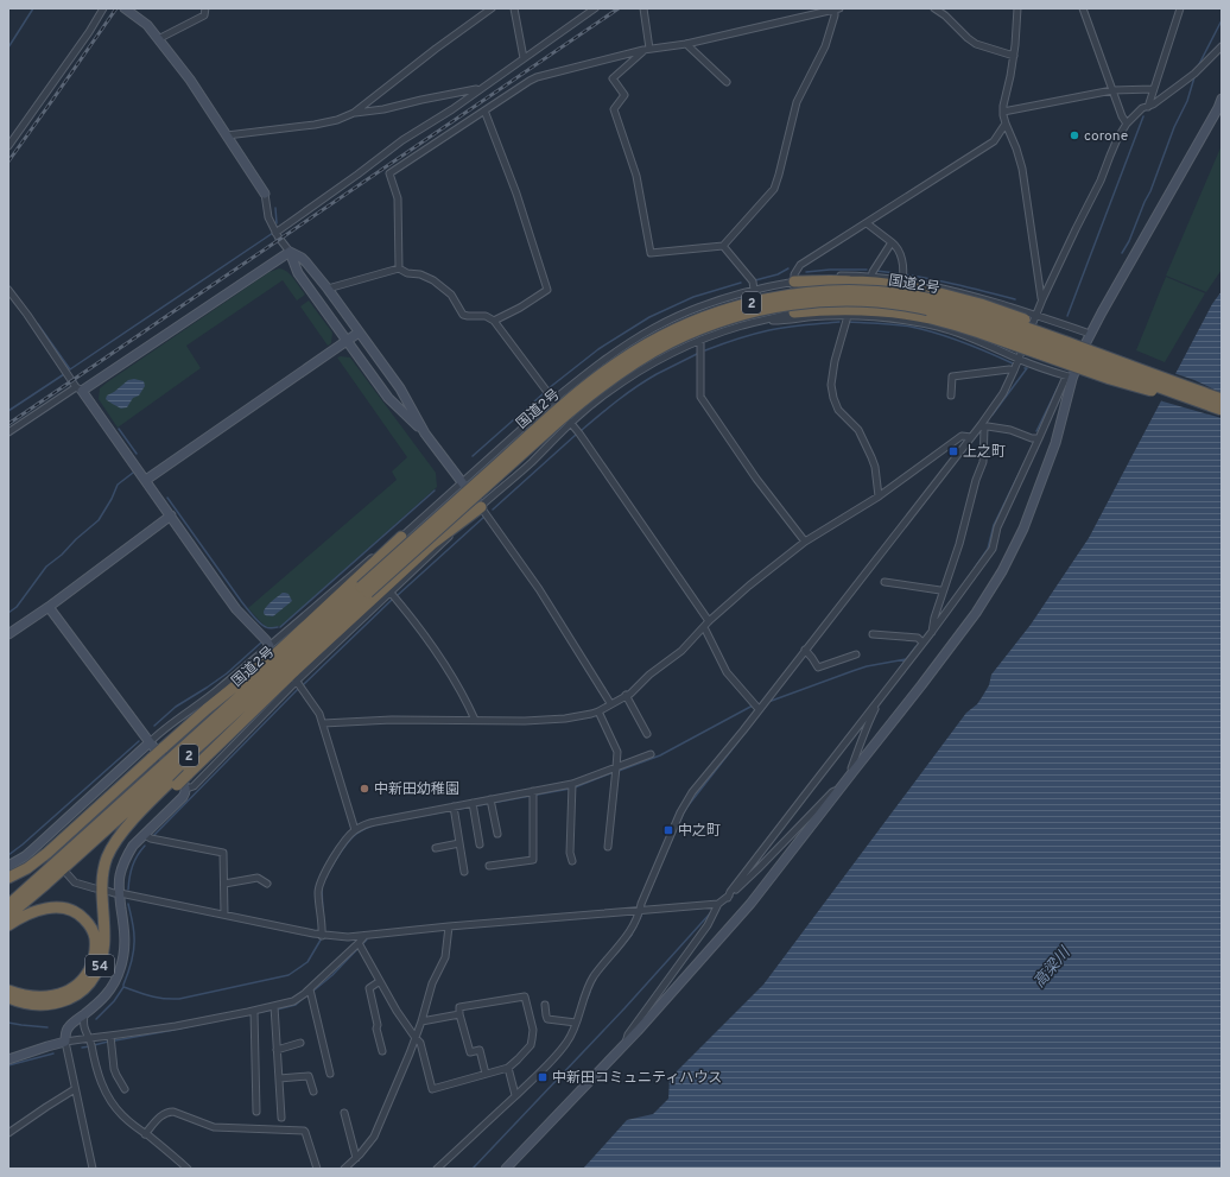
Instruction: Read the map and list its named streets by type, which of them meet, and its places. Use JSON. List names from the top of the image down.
{
  "streets": {
    "highway": ["国道2号", "2", "54"]
  },
  "crossings": [
    ["国道2号", "54"]
  ],
  "water": ["高梁川"],
  "places": {
    "other": ["corone", "中新田幼稚園"],
    "transit": ["上之町", "中之町", "中新田コミュニティハウス"]
  }
}
